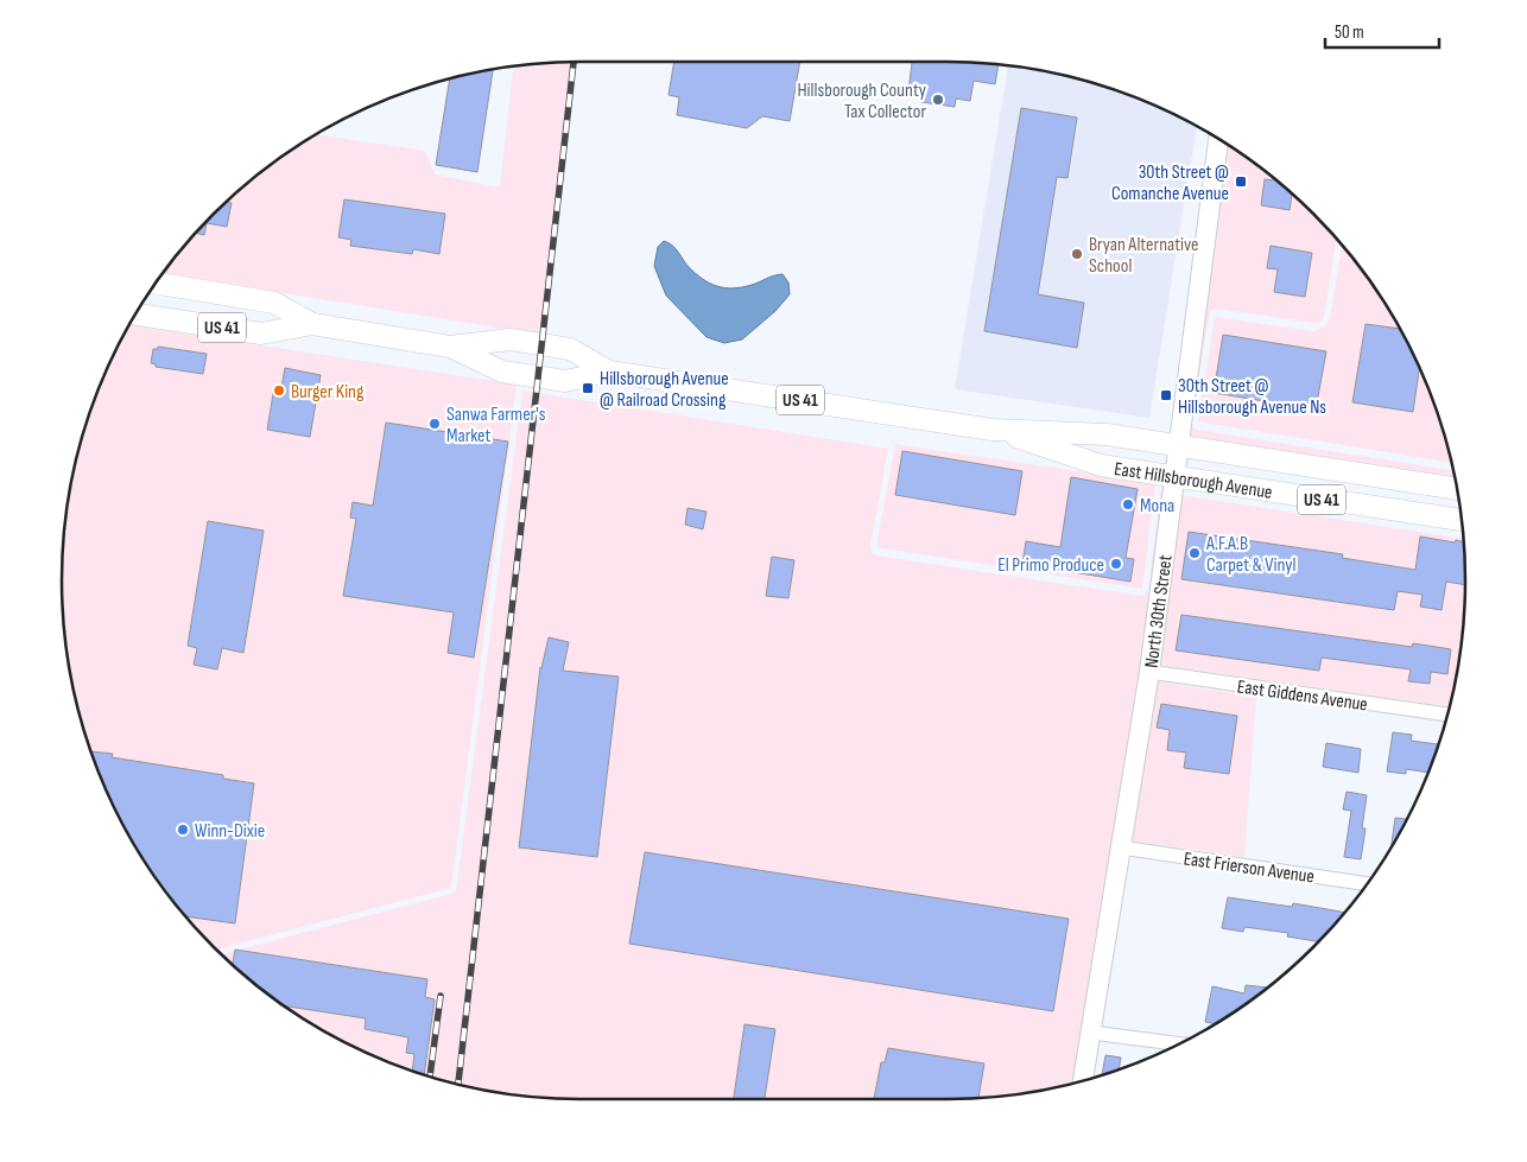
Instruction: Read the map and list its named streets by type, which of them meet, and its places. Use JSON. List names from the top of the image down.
{
  "streets": {
    "main road": ["US 41", "East Hillsborough Avenue"],
    "street": ["North 30th Street", "East Giddens Avenue", "East Frierson Avenue"]
  },
  "crossings": [
    ["East Hillsborough Avenue", "North 30th Street"],
    ["North 30th Street", "East Giddens Avenue"],
    ["North 30th Street", "East Frierson Avenue"]
  ],
  "places": {
    "other": [
      "Hillsborough County Tax Collector",
      "Bryan Alternative School",
      "Burger King",
      "Sanwa Farmer's Market",
      "Mona",
      "A.F.A.B Carpet & Vinyl",
      "El Primo Produce",
      "Winn-Dixie"
    ],
    "transit": ["30th Street @ Comanche Avenue", "Hillsborough Avenue @ Railroad Crossing", "30th Street @ Hillsborough Avenue Ns"]
  },
  "scale_bar": "50 m"
}
